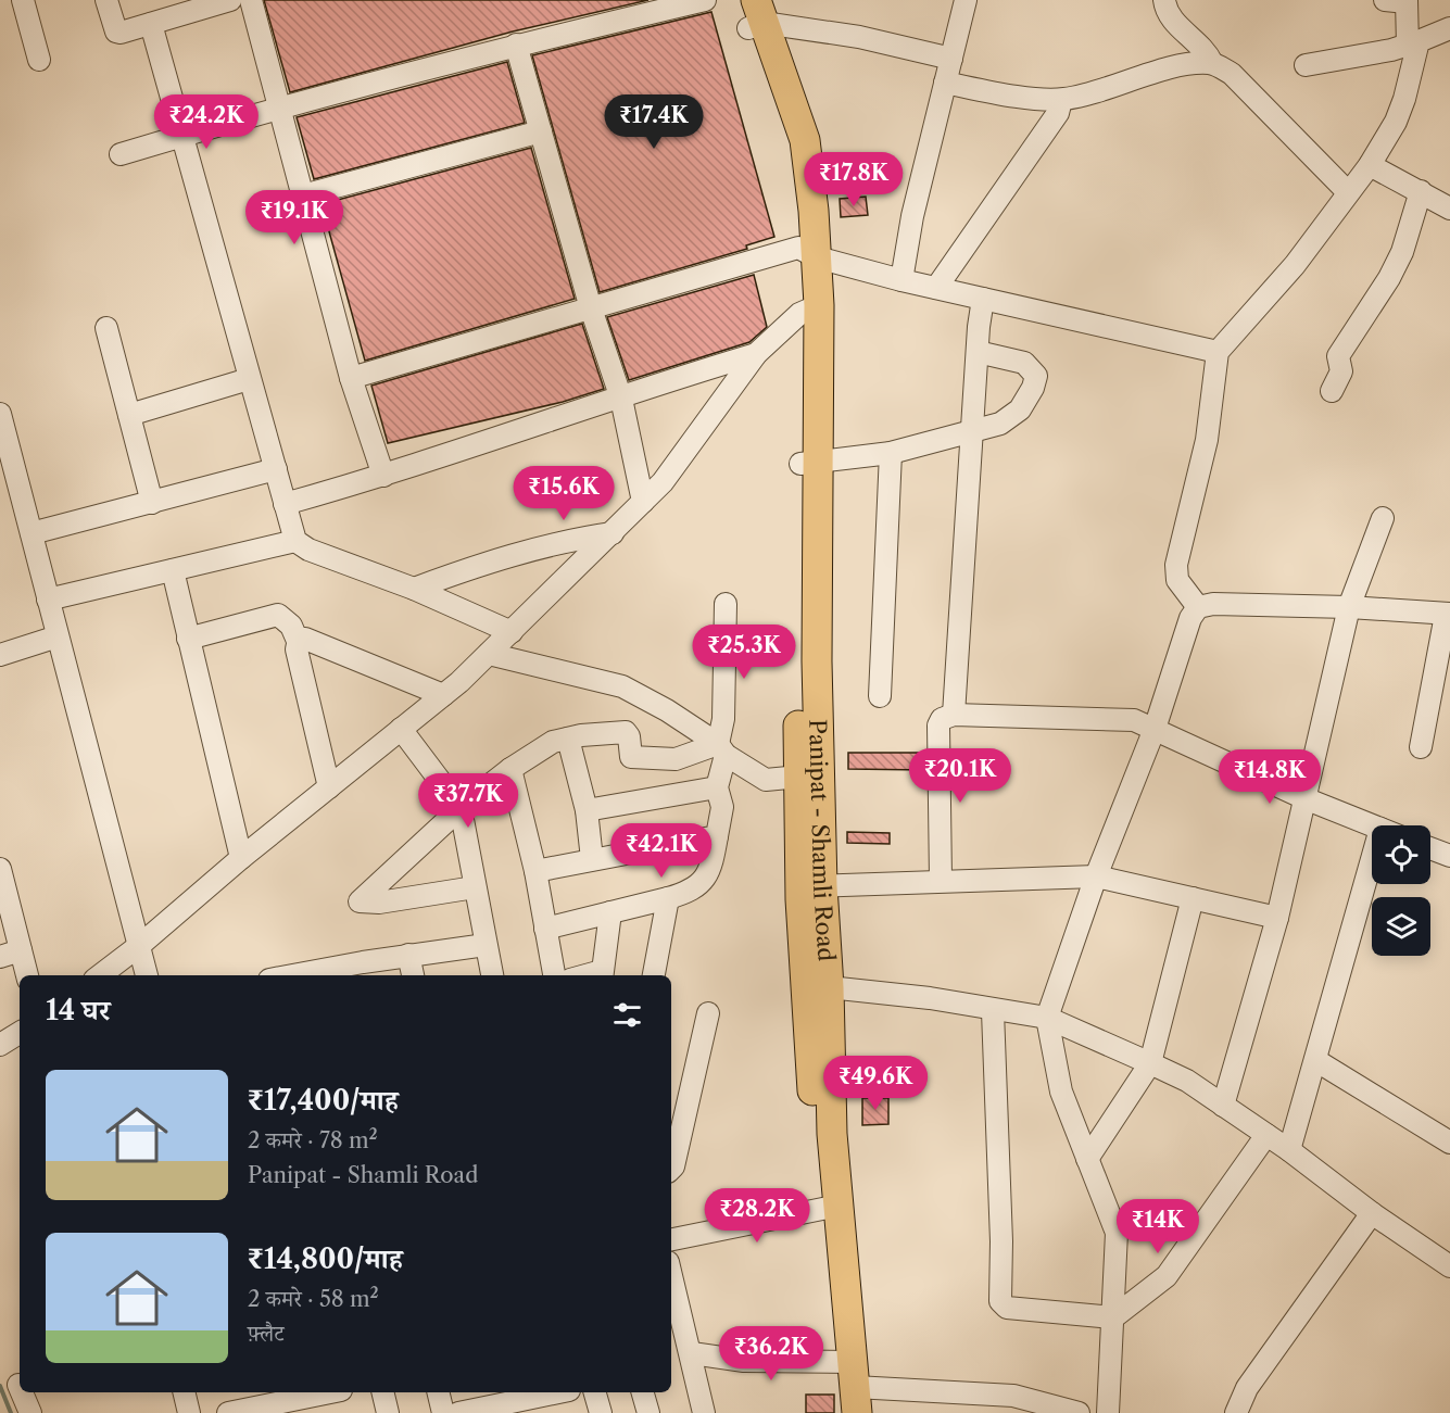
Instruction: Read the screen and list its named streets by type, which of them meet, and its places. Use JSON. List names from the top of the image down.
{
  "streets": {
    "highway": ["Panipat - Shamli Road"]
  },
  "page": {
    "price": [
      "₹24.2K",
      "₹17.4K",
      "₹17.8K",
      "₹19.1K",
      "₹15.6K",
      "₹25.3K",
      "₹20.1K",
      "₹14.8K",
      "₹37.7K",
      "₹42.1K",
      "₹49.6K",
      "₹28.2K",
      "₹14K",
      "₹36.2K"
    ],
    "heading": "14 घर",
    "list": [
      {
        "name": "₹17,400/माह",
        "note": "2 कमरे · 78 m² · Panipat - Shamli Road"
      },
      {
        "name": "₹14,800/माह",
        "note": "2 कमरे · 58 m² · फ़्लैट"
      }
    ]
  }
}
